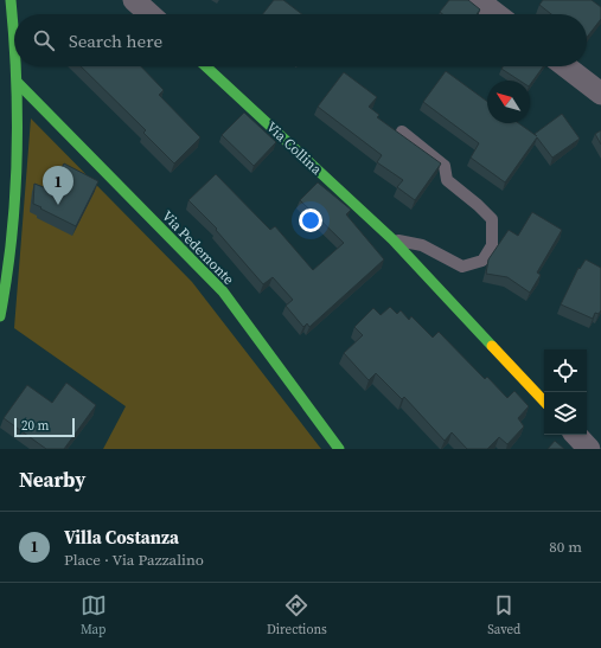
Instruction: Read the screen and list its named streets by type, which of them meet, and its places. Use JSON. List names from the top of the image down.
{
  "streets": {
    "street": ["Via Collina", "Via Pedemonte"]
  },
  "scale_bar": "20 m",
  "north": "top left",
  "page": {
    "search": "Search here",
    "pins": "1",
    "scale": "20 m",
    "heading": "Nearby",
    "list": [
      {
        "mark": "1",
        "name": "Villa Costanza",
        "note": "Place · Via Pazzalino",
        "value": "80 m"
      }
    ],
    "nav": ["Map", "Directions", "Saved"]
  }
}
